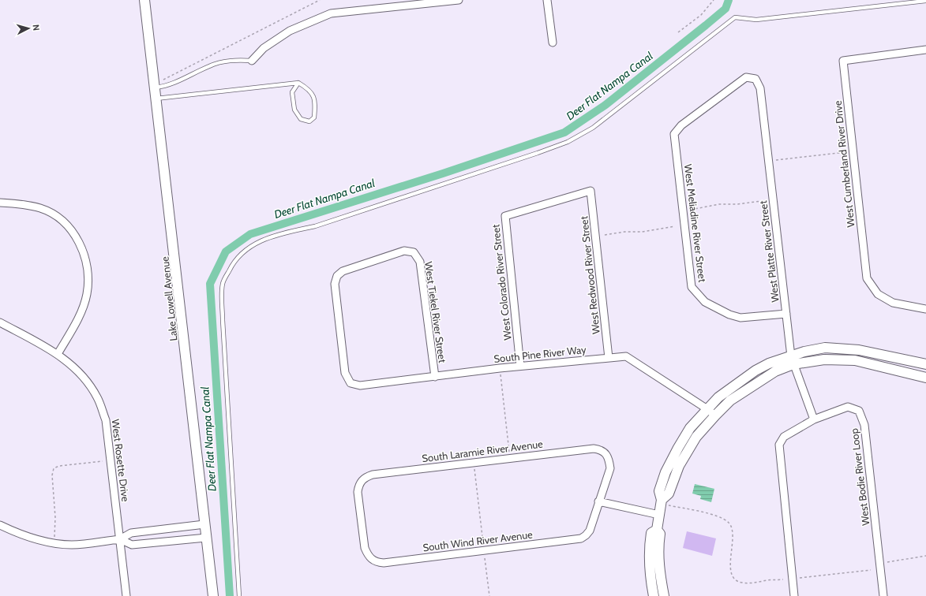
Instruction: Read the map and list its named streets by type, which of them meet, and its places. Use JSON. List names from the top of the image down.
{
  "streets": {
    "street": [
      "West Cumberland River Drive",
      "West Meliadine River Street",
      "West Platte River Street",
      "West Redwood River Street",
      "West Colorado River Street",
      "Lake Lowell Avenue",
      "West Tiekel River Street",
      "South Pine River Way",
      "South Laramie River Avenue",
      "West Rosette Drive",
      "West Bodie River Loop",
      "South Wind River Avenue"
    ]
  },
  "crossings": [
    ["West Meliadine River Street", "West Platte River Street"],
    ["West Platte River Street", "West Bodie River Loop"],
    ["West Redwood River Street", "West Colorado River Street"],
    ["West Redwood River Street", "South Pine River Way"],
    ["West Colorado River Street", "South Pine River Way"],
    ["West Tiekel River Street", "South Pine River Way"],
    ["South Laramie River Avenue", "South Wind River Avenue"]
  ],
  "water": ["Deer Flat Nampa Canal"],
  "north": "right"
}
